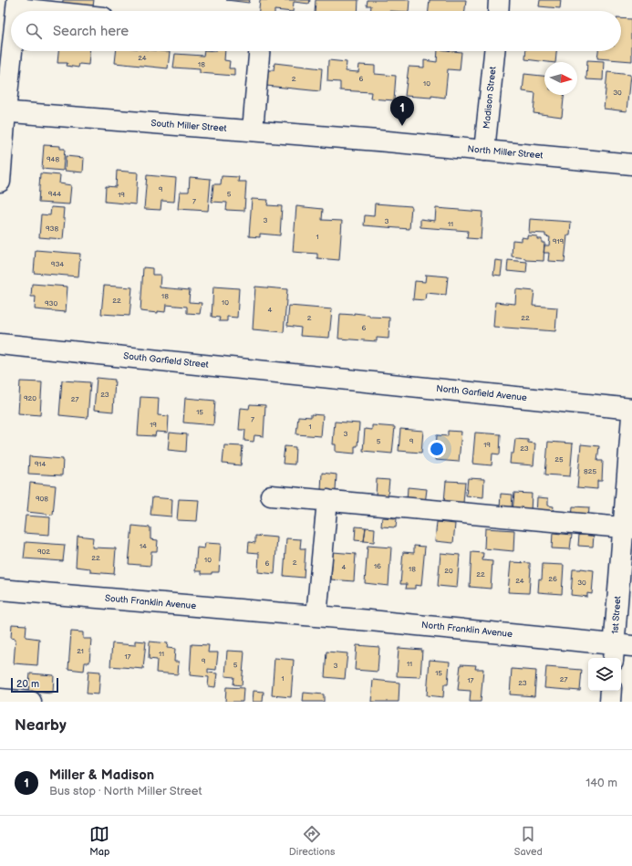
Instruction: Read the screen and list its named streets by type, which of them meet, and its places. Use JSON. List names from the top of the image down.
{
  "streets": {
    "street": [
      "Madison Street",
      "South Miller Street",
      "North Miller Street",
      "South Garfield Street",
      "North Garfield Avenue",
      "South Franklin Avenue",
      "1st Street",
      "North Franklin Avenue"
    ]
  },
  "crossings": [
    ["Madison Street", "North Miller Street"],
    ["South Miller Street", "North Miller Street"],
    ["South Garfield Street", "North Garfield Avenue"],
    ["South Franklin Avenue", "North Franklin Avenue"],
    ["1st Street", "North Franklin Avenue"]
  ],
  "house_numbers": [
    "24",
    "18",
    "2",
    "6",
    "10",
    "30",
    "948",
    "9",
    "944",
    "5",
    "19",
    "7",
    "3",
    "3",
    "11",
    "938",
    "1",
    "919",
    "934",
    "18",
    "22",
    "10",
    "930",
    "4",
    "2",
    "22",
    "6",
    "23",
    "920",
    "27",
    "15",
    "7",
    "19",
    "1",
    "3",
    "5",
    "9",
    "19",
    "23",
    "25",
    "914",
    "825",
    "908",
    "14",
    "902",
    "22",
    "10",
    "2",
    "6",
    "16",
    "4",
    "18",
    "20",
    "22",
    "26",
    "24",
    "30",
    "21",
    "11",
    "17",
    "9",
    "11",
    "5",
    "3",
    "15",
    "1",
    "27",
    "17",
    "23"
  ],
  "scale_bar": "20 m",
  "north": "right",
  "page": {
    "search": "Search here",
    "pins": "1",
    "scale": "20 m",
    "heading": "Nearby",
    "list": [
      {
        "mark": "1",
        "name": "Miller & Madison",
        "note": "Bus stop · North Miller Street",
        "value": "140 m"
      }
    ],
    "nav": ["Map", "Directions", "Saved"]
  }
}
